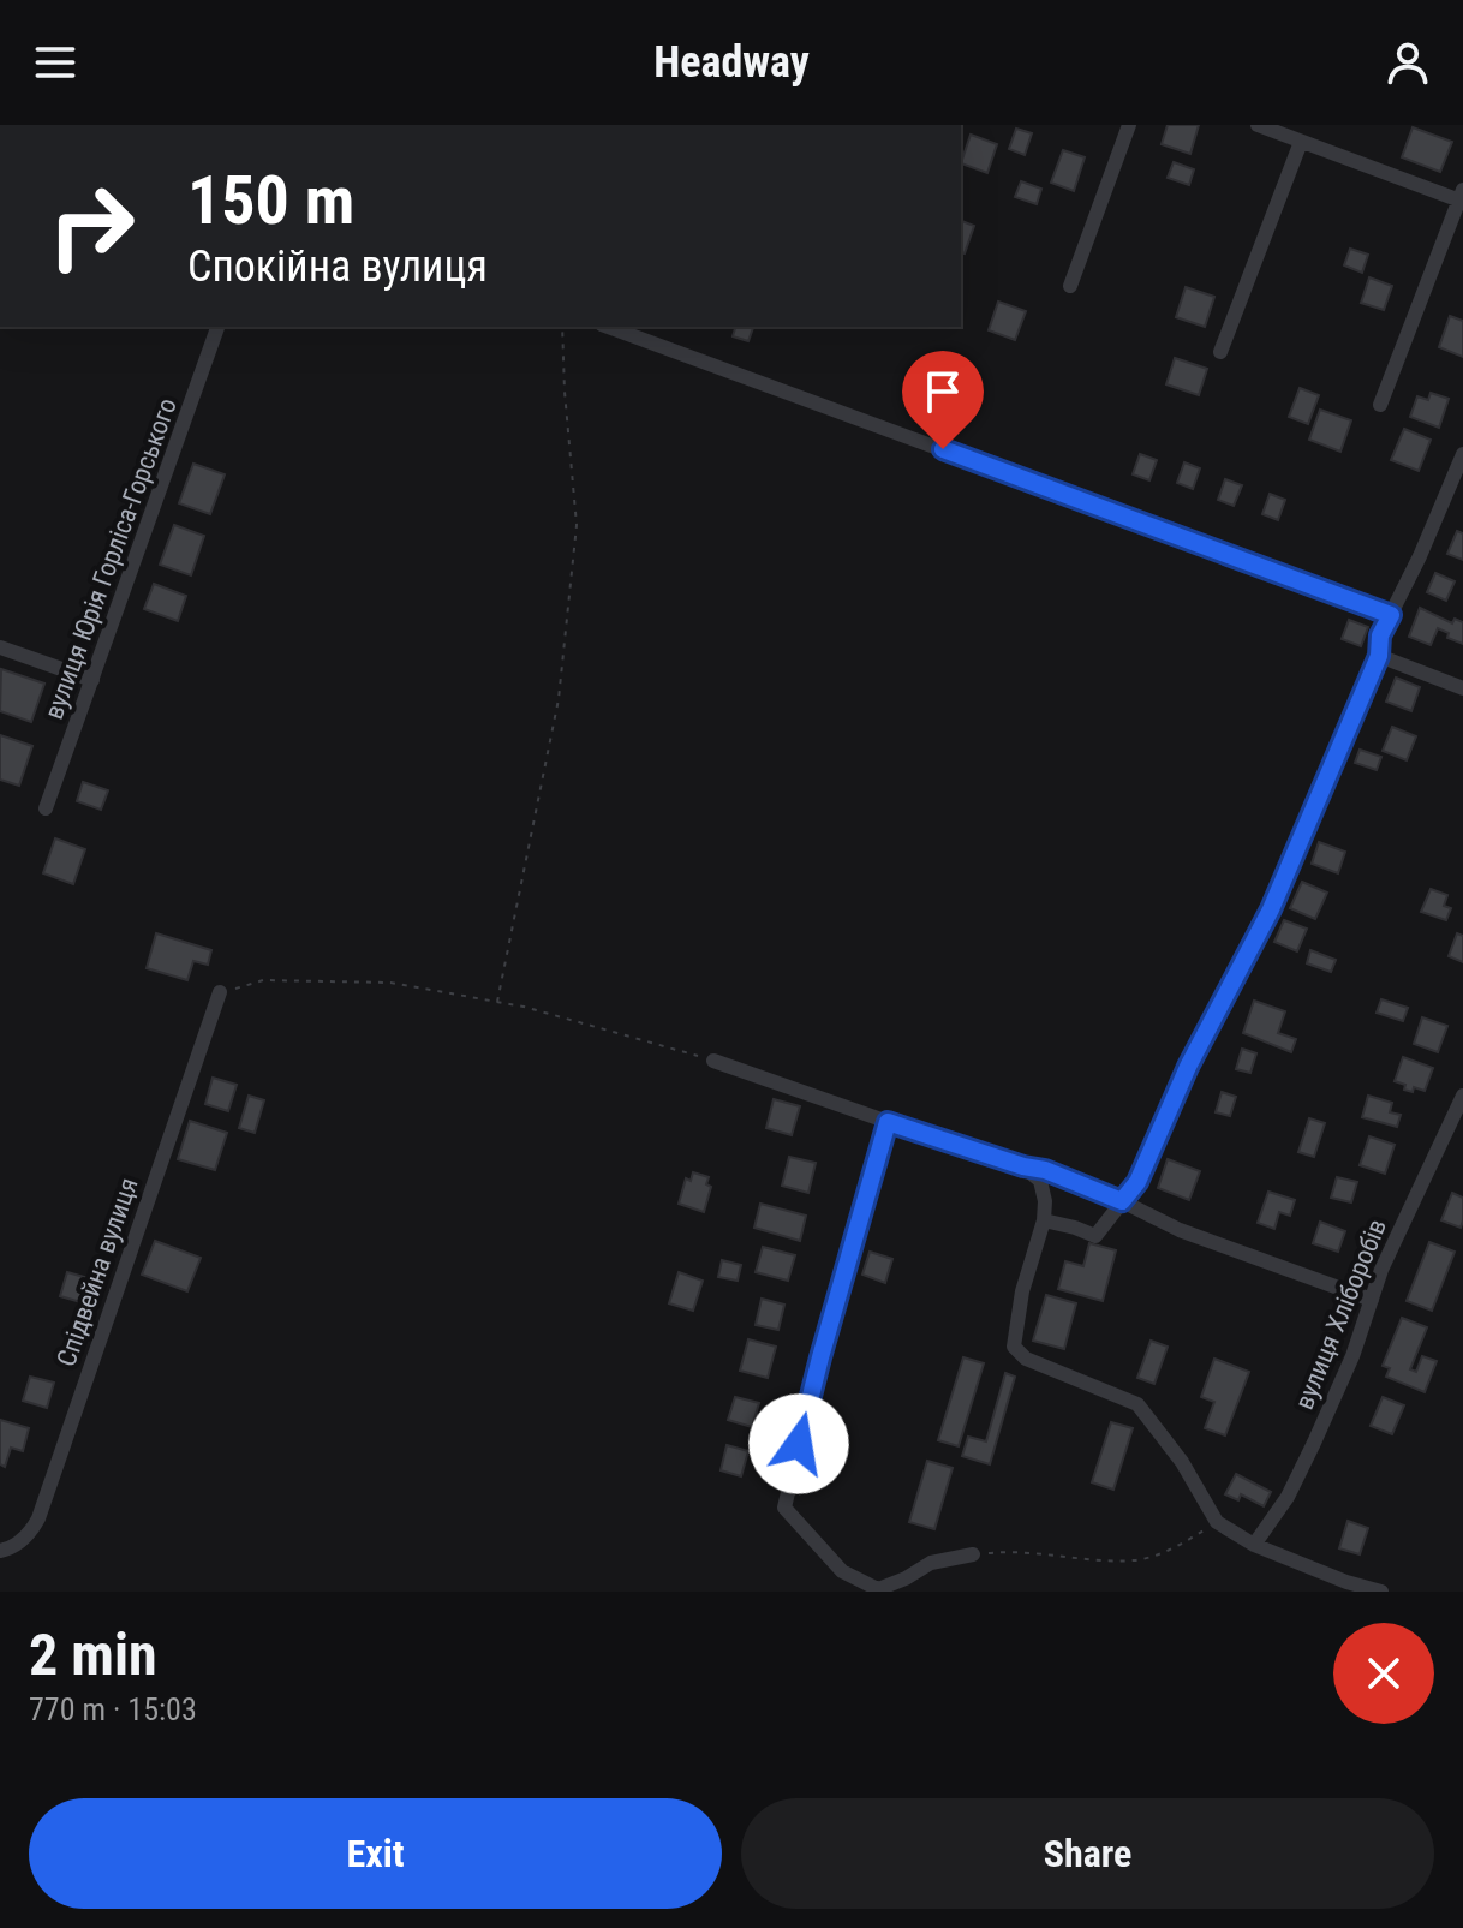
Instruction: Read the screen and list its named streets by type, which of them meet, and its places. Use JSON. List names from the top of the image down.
{
  "streets": {
    "street": ["вулиця Юрія Горліса-Горського", "Спідвейна вулиця", "вулиця Хліборобів"]
  },
  "page": {
    "header": "Headway",
    "turn": ["150 m", "Спокійна вулиця"],
    "heading": ["2 min", "770 m · 15:03"],
    "buttons": ["Exit", "Share"]
  }
}
